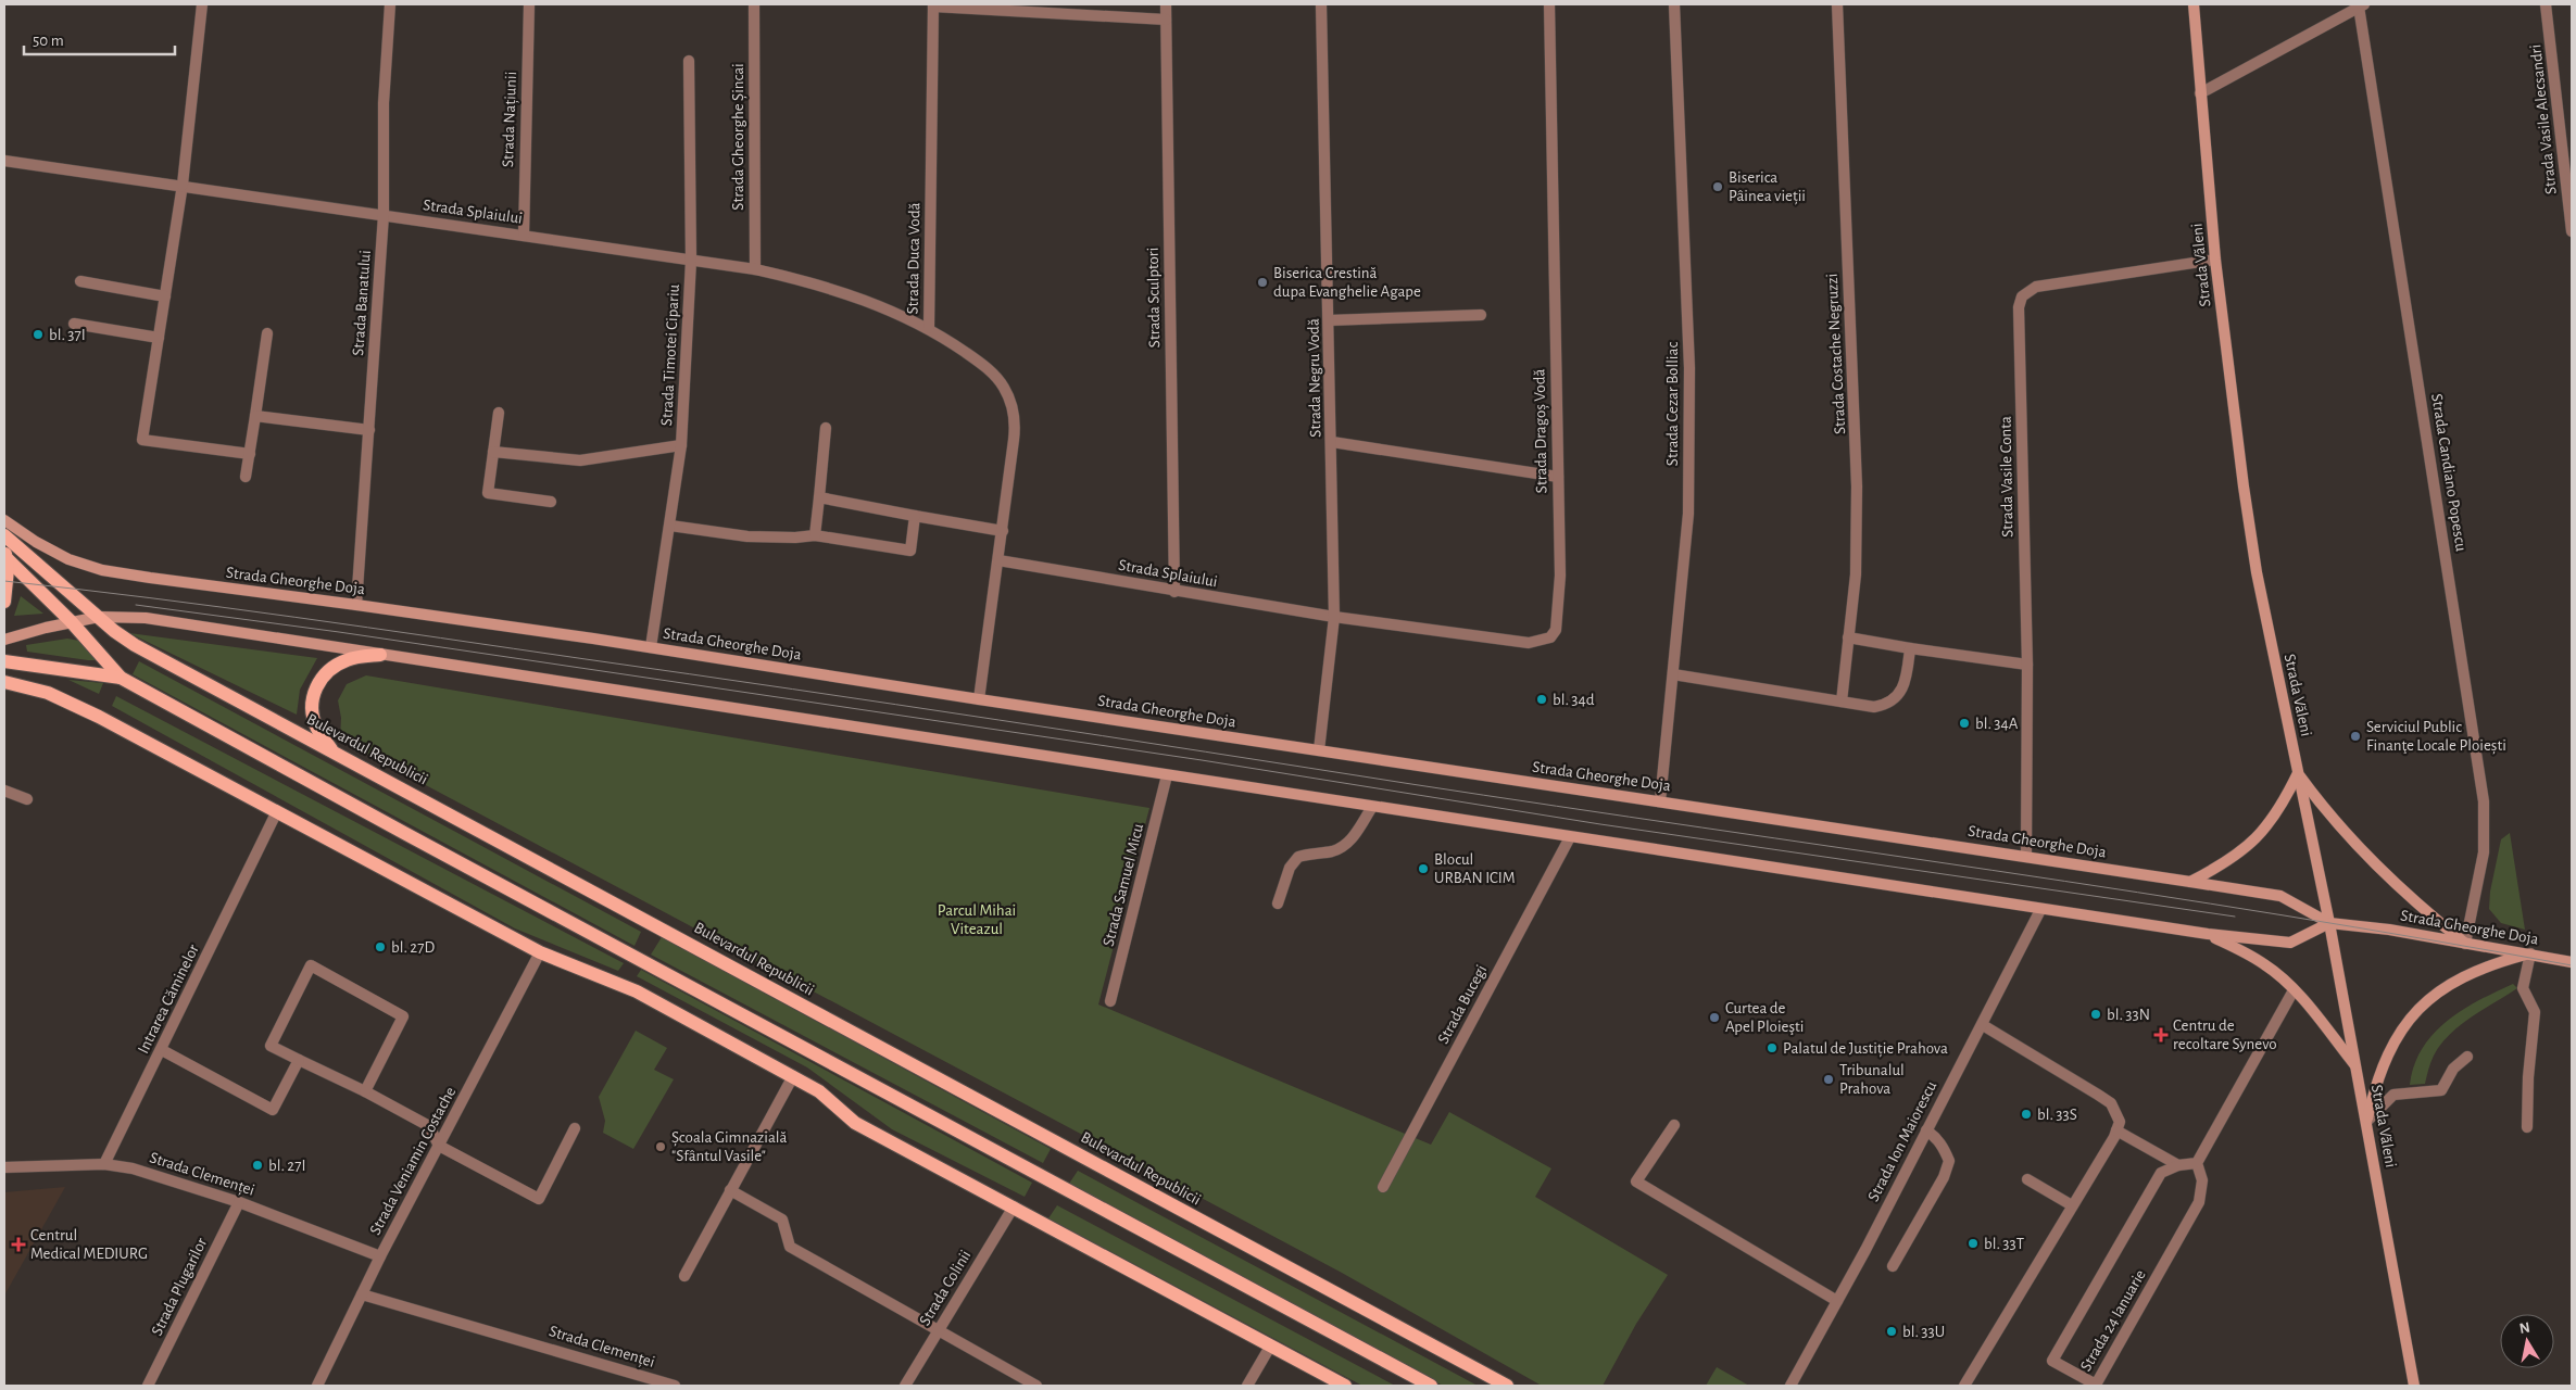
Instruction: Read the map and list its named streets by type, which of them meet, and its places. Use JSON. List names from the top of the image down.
{
  "streets": {
    "main road": ["Strada Văleni", "Strada Gheorghe Doja", "Bulevardul Republicii"],
    "street": [
      "Strada Națiunii",
      "Strada Vasile Alecsandri",
      "Strada Gheorghe Șincai",
      "Strada Splaiului",
      "Strada Duca Vodă",
      "Strada Sculptori",
      "Strada Banatului",
      "Strada Costache Negruzzi",
      "Strada Timotei Cipariu",
      "Strada Negru Vodă",
      "Strada Cezar Bolliac",
      "Strada Dragoș Vodă",
      "Strada Candiano Popescu",
      "Strada Vasile Conta",
      "Strada Samuel Micu",
      "Intrarea Căminelor",
      "Strada Bucegi",
      "Strada Ion Maiorescu",
      "Strada Veniamin Costache",
      "Strada Clemenței",
      "Strada Plugarilor",
      "Strada Colinii",
      "Strada 24 Ianuarie"
    ]
  },
  "crossings": [
    ["Strada Națiunii", "Strada Splaiului"],
    ["Strada Gheorghe Șincai", "Strada Splaiului"],
    ["Strada Splaiului", "Strada Duca Vodă"],
    ["Strada Splaiului", "Strada Sculptori"],
    ["Strada Splaiului", "Strada Banatului"],
    ["Strada Splaiului", "Strada Timotei Cipariu"],
    ["Strada Splaiului", "Strada Negru Vodă"],
    ["Strada Splaiului", "Strada Dragoș Vodă"],
    ["Strada Duca Vodă", "Strada Gheorghe Doja"],
    ["Strada Văleni", "Strada Vasile Conta"],
    ["Strada Văleni", "Strada Gheorghe Doja"],
    ["Strada Banatului", "Strada Gheorghe Doja"],
    ["Strada Timotei Cipariu", "Strada Gheorghe Doja"],
    ["Strada Negru Vodă", "Strada Dragoș Vodă"],
    ["Strada Negru Vodă", "Strada Gheorghe Doja"],
    ["Strada Cezar Bolliac", "Strada Gheorghe Doja"],
    ["Strada Candiano Popescu", "Strada Gheorghe Doja"],
    ["Strada Vasile Conta", "Strada Gheorghe Doja"],
    ["Intrarea Căminelor", "Strada Clemenței"],
    ["Strada Veniamin Costache", "Strada Clemenței"],
    ["Strada Clemenței", "Strada Plugarilor"]
  ],
  "parks": ["Parcul Mihai Viteazul"],
  "places": {
    "other": [
      "Biserica Pâinea vieții",
      "Biserica Crestină dupa Evanghelie Agape",
      "bl. 37I",
      "bl. 34d",
      "bl. 34A",
      "Serviciul Public Finanţe Locale Ploiești",
      "Blocul URBAN ICIM",
      "bl. 27D",
      "bl. 33N",
      "Curtea de Apel Ploieşti",
      "Palatul de Justiție Prahova",
      "Tribunalul Prahova",
      "bl. 33S",
      "Școala Gimnazială \"Sfântul Vasile\"",
      "bl. 27I",
      "bl. 33T",
      "bl. 33U"
    ],
    "health": ["Centru de recoltare Synevo", "Centrul Medical MEDIURG"]
  },
  "scale_bar": "50 m",
  "north": "top"
}
